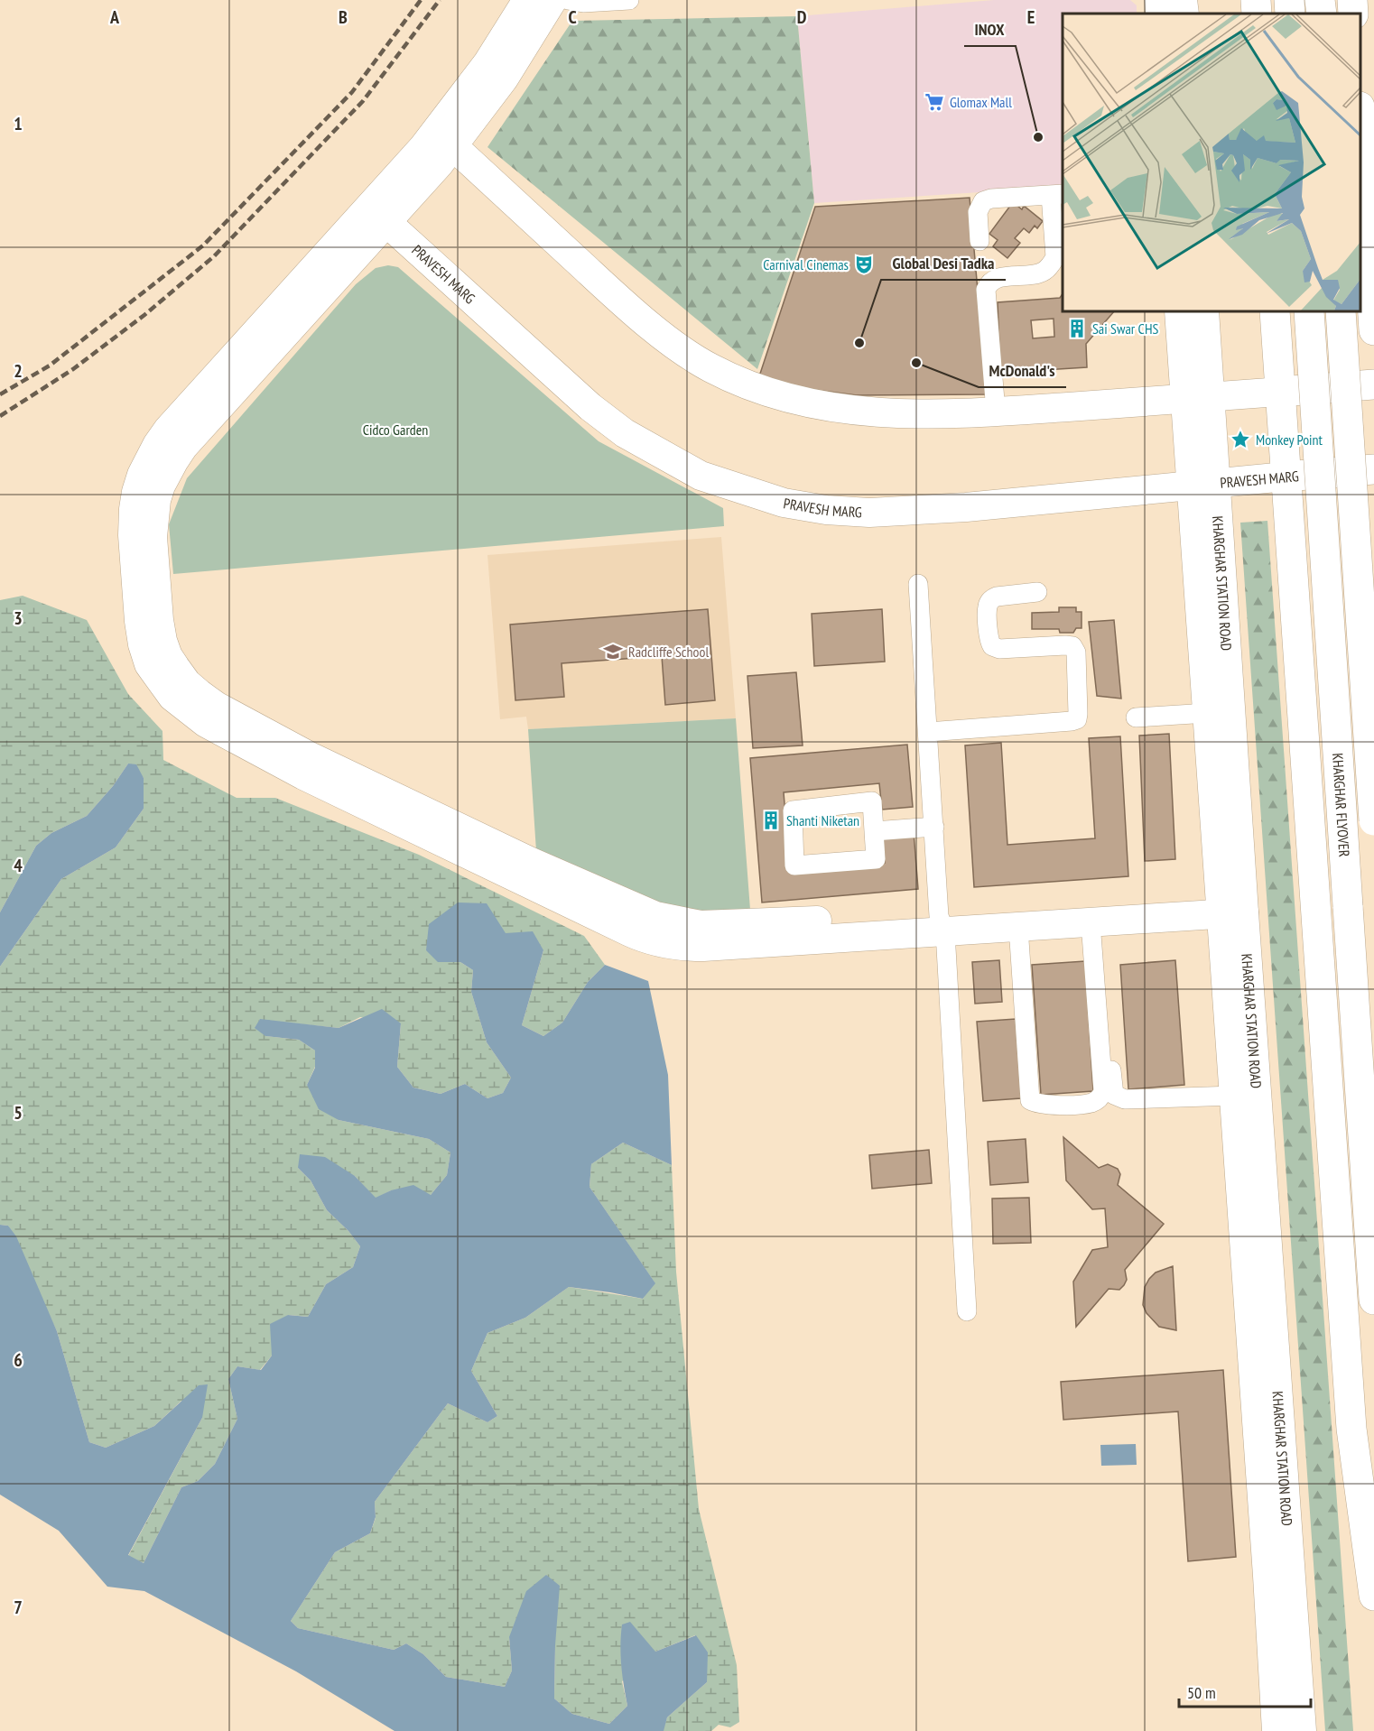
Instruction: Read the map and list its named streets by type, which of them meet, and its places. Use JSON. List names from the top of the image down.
{
  "streets": {
    "main road": ["PRAVESH MARG", "KHARGHAR FLYOVER"],
    "street": ["KHARGHAR STATION ROAD"]
  },
  "crossings": [
    ["PRAVESH MARG", "KHARGHAR STATION ROAD"]
  ],
  "parks": ["Cidco Garden"],
  "places": {
    "supermarket": ["Glomax Mall"],
    "other": ["INOX", "Global Desi Tadka", "McDonald's"],
    "theatre": ["Carnival Cinemas"],
    "building": ["Sai Swar CHS", "Shanti Niketan"],
    "place": ["Monkey Point"],
    "school or university": ["Radcliffe School"]
  },
  "scale_bar": "50 m",
  "grid": {
    "columns": [
      "A",
      "B",
      "C",
      "D",
      "E"
    ],
    "rows": [
      "1",
      "2",
      "3",
      "4",
      "5",
      "6",
      "7"
    ]
  }
}
